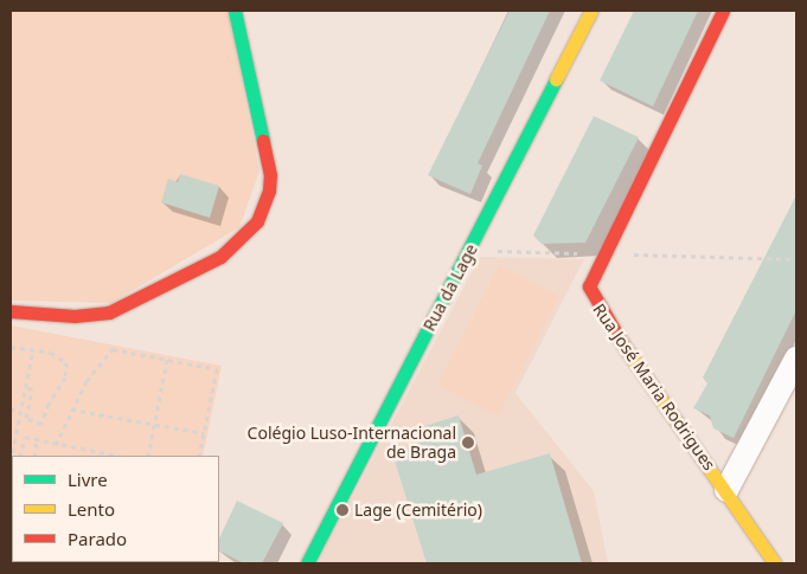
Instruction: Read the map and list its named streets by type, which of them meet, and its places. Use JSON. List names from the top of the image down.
{
  "streets": {
    "street": ["Rua da Lage", "Rua José Maria Rodrigues"]
  },
  "places": ["Colégio Luso-Internacional de Braga", "Lage (Cemitério)"],
  "legend": ["Livre", "Lento", "Parado"]
}
